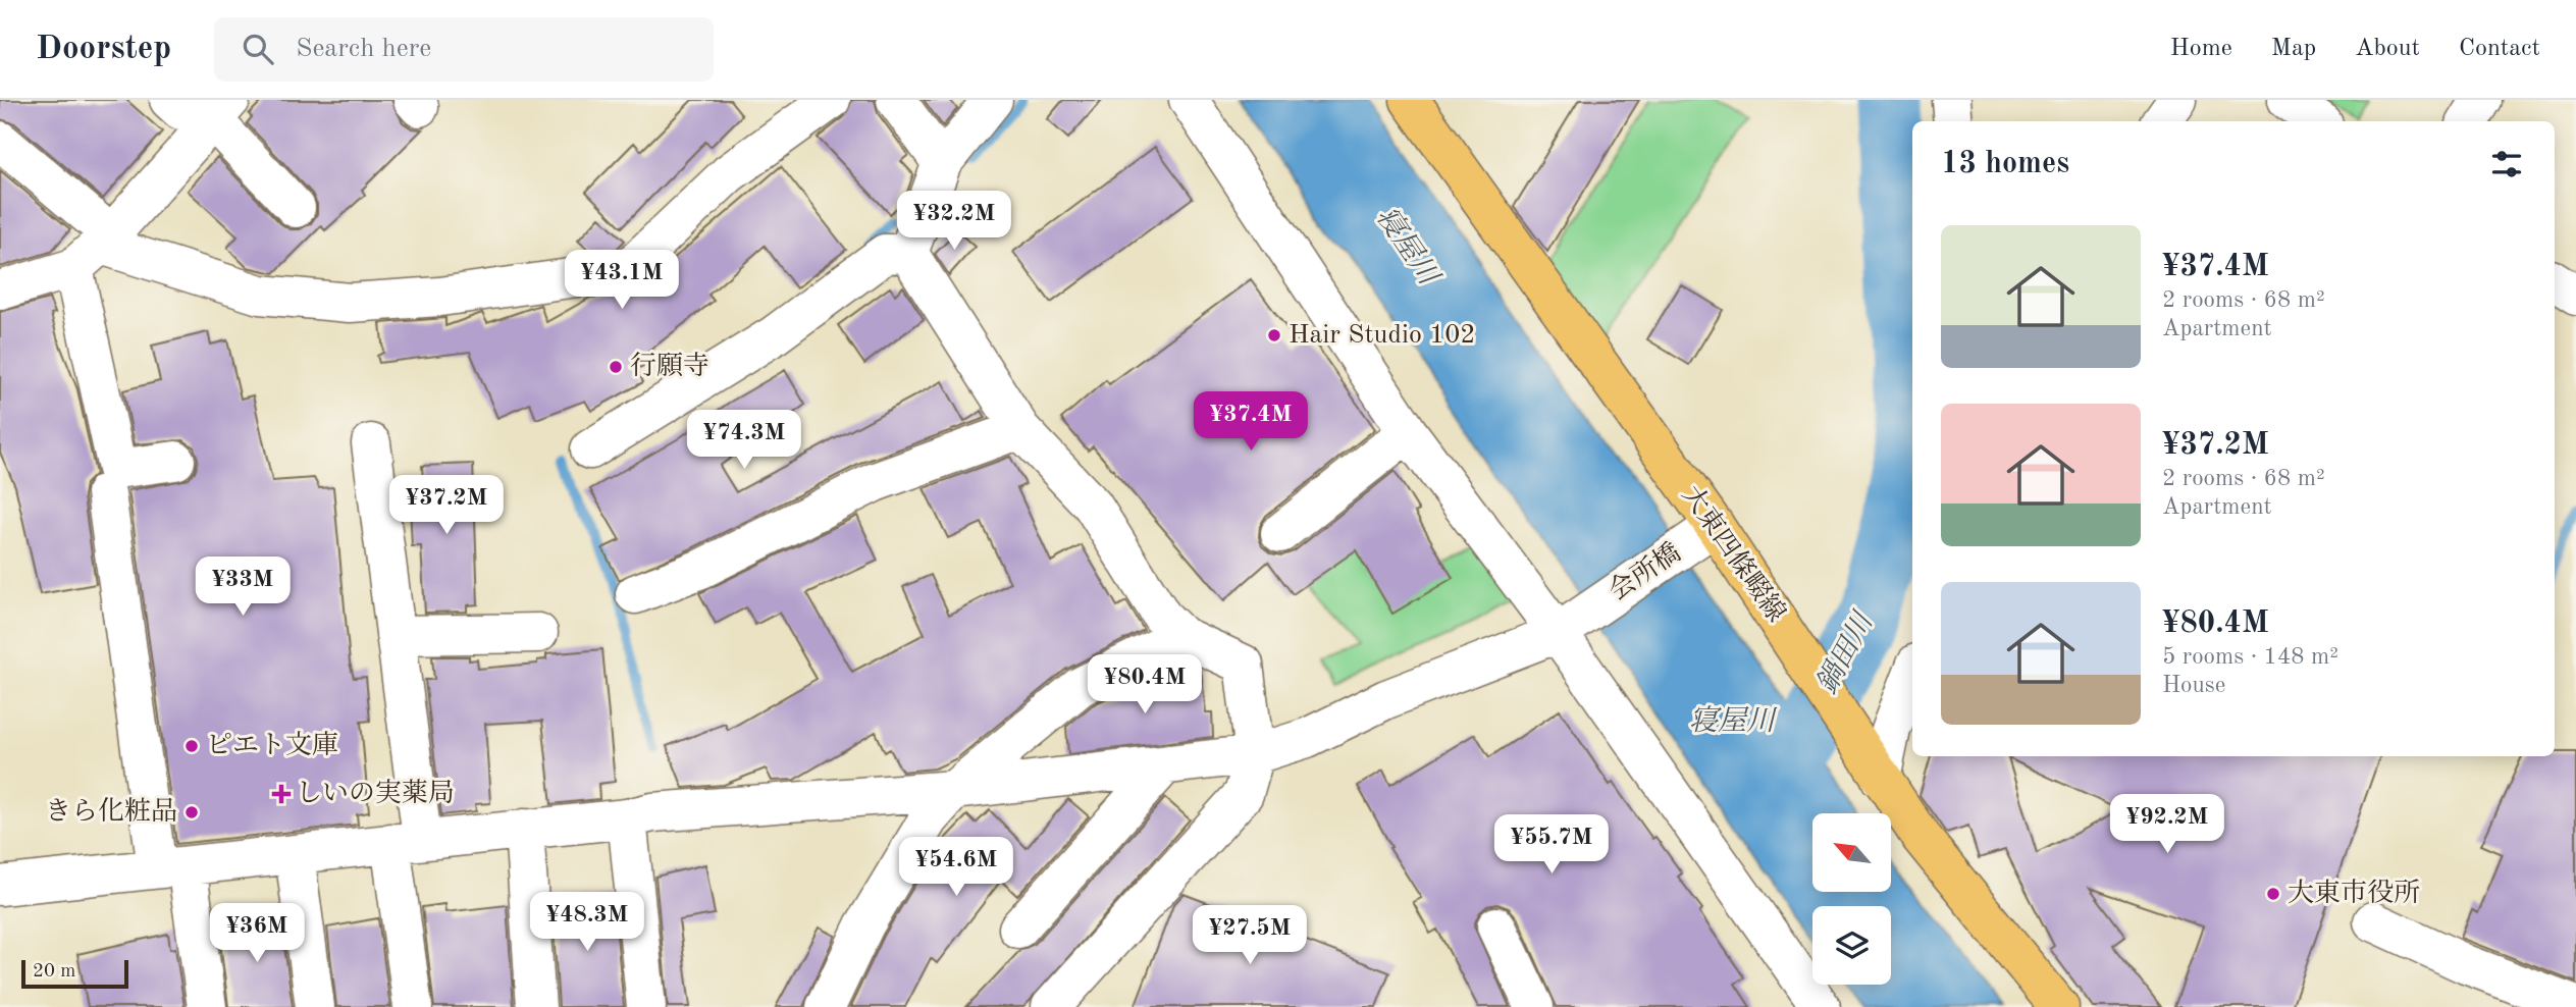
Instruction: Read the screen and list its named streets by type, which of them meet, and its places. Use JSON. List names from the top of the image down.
{
  "streets": {
    "main road": ["大東四條畷線"],
    "street": ["会所橋"]
  },
  "crossings": [
    ["大東四條畷線", "会所橋"]
  ],
  "water": ["寝屋川", "鍋田川"],
  "places": {
    "other": [
      "Hair Studio 102",
      "行願寺",
      "ピエト文庫",
      "きら化粧品",
      "大東市役所"
    ],
    "health": ["しいの実薬局"]
  },
  "scale_bar": "20 m",
  "north": "top left",
  "page": {
    "header": "Doorstep",
    "search": "Search here",
    "nav": [
      "Home",
      "Map",
      "About",
      "Contact"
    ],
    "heading": "13 homes",
    "price": [
      "¥32.2M",
      "¥43.1M",
      "¥37.4M",
      "¥74.3M",
      "¥37.2M",
      "¥33M",
      "¥80.4M",
      "¥92.2M",
      "¥55.7M",
      "¥54.6M",
      "¥48.3M",
      "¥36M",
      "¥27.5M"
    ],
    "list": [
      {
        "name": "¥37.4M",
        "note": "2 rooms · 68 m² · Apartment"
      },
      {
        "name": "¥37.2M",
        "note": "2 rooms · 68 m² · Apartment"
      },
      {
        "name": "¥80.4M",
        "note": "5 rooms · 148 m² · House"
      }
    ],
    "scale": "20 m"
  }
}
